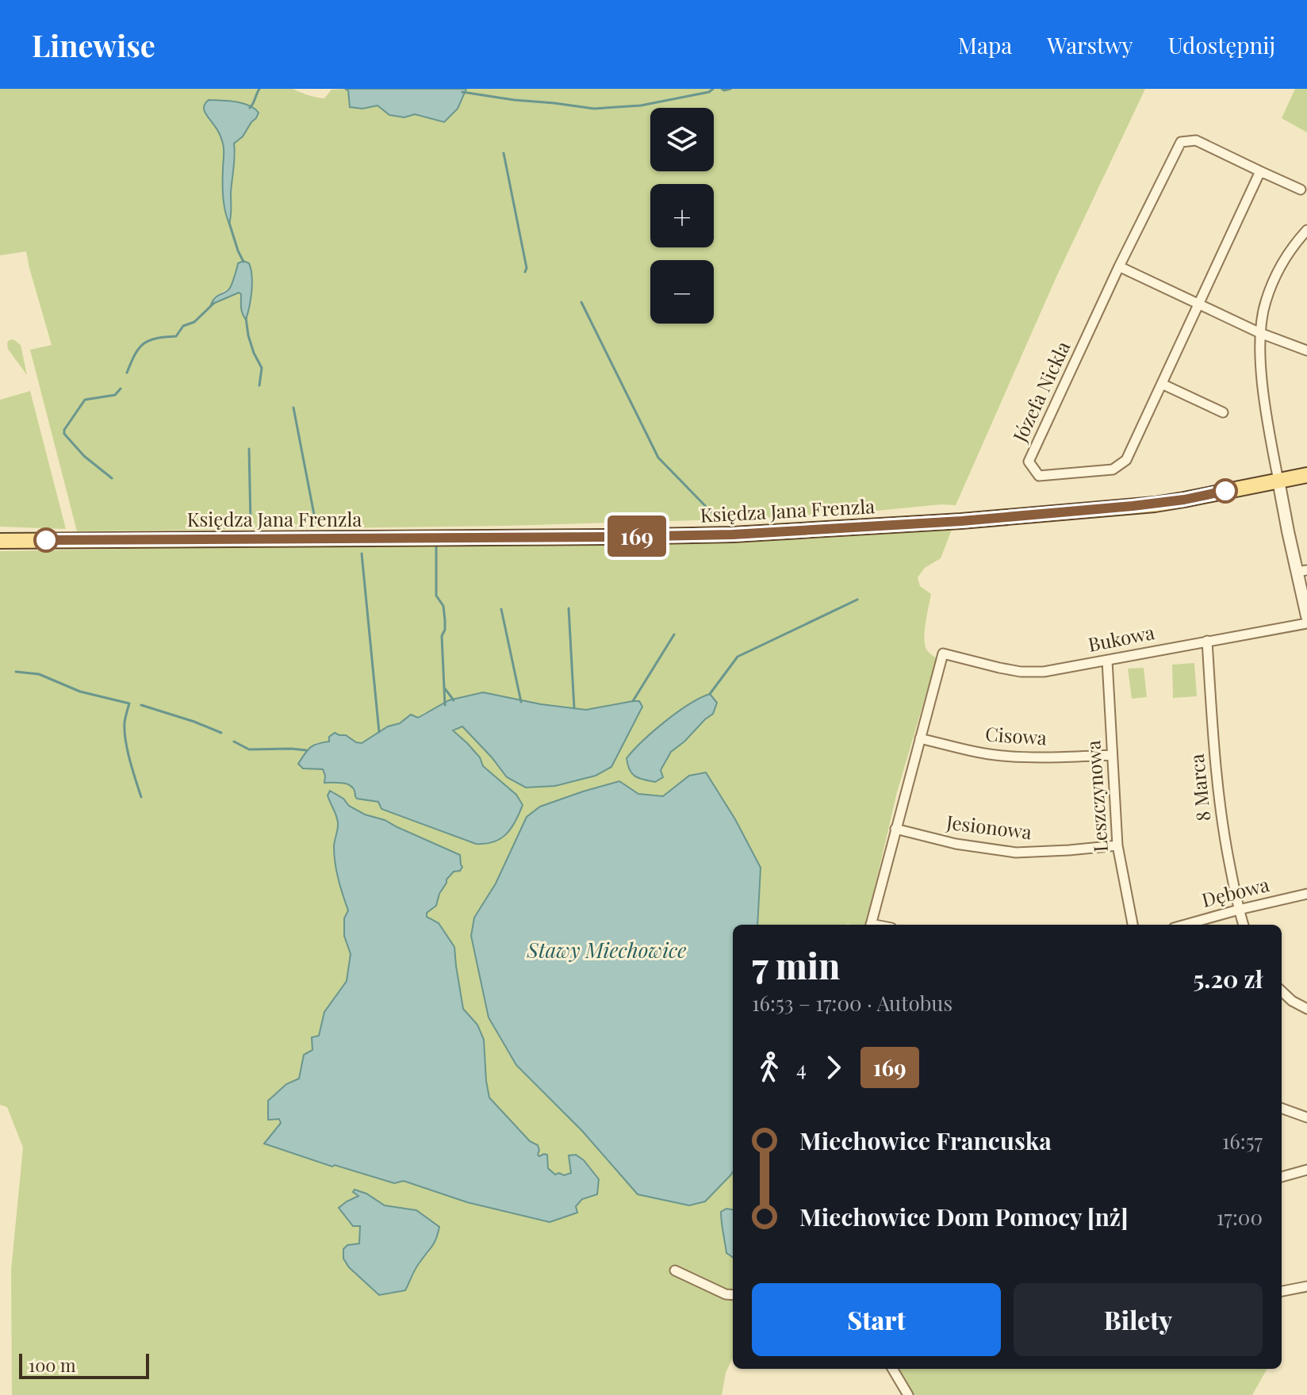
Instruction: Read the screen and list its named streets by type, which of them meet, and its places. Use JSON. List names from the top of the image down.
{
  "streets": {
    "main road": ["Księdza Jana Frenzla"],
    "street": [
      "Józefa Nickla",
      "Bukowa",
      "Cisowa",
      "8 Marca",
      "Leszczynowa",
      "Jesionowa",
      "Dębowa"
    ]
  },
  "crossings": [
    ["Bukowa", "Cisowa"],
    ["Bukowa", "8 Marca"],
    ["Bukowa", "Leszczynowa"],
    ["Cisowa", "Leszczynowa"],
    ["8 Marca", "Dębowa"],
    ["Leszczynowa", "Jesionowa"]
  ],
  "water": ["Stawy Miechowice"],
  "lines": ["bus line 169"],
  "scale_bar": "100 m",
  "page": {
    "header": "Linewise",
    "nav": ["Mapa", "Warstwy", "Udostępnij"],
    "on_map": "169",
    "map_buttons": ["+", "−"],
    "heading": ["7 min", "16:53 – 17:00 · Autobus", "5.20 zł"],
    "legs": ["4", "169"],
    "list": [
      {
        "name": "Miechowice Francuska",
        "value": "16:57"
      },
      {
        "name": "Miechowice Dom Pomocy [nż]",
        "value": "17:00"
      }
    ],
    "buttons": ["Start", "Bilety"],
    "scale": "100 m"
  }
}
